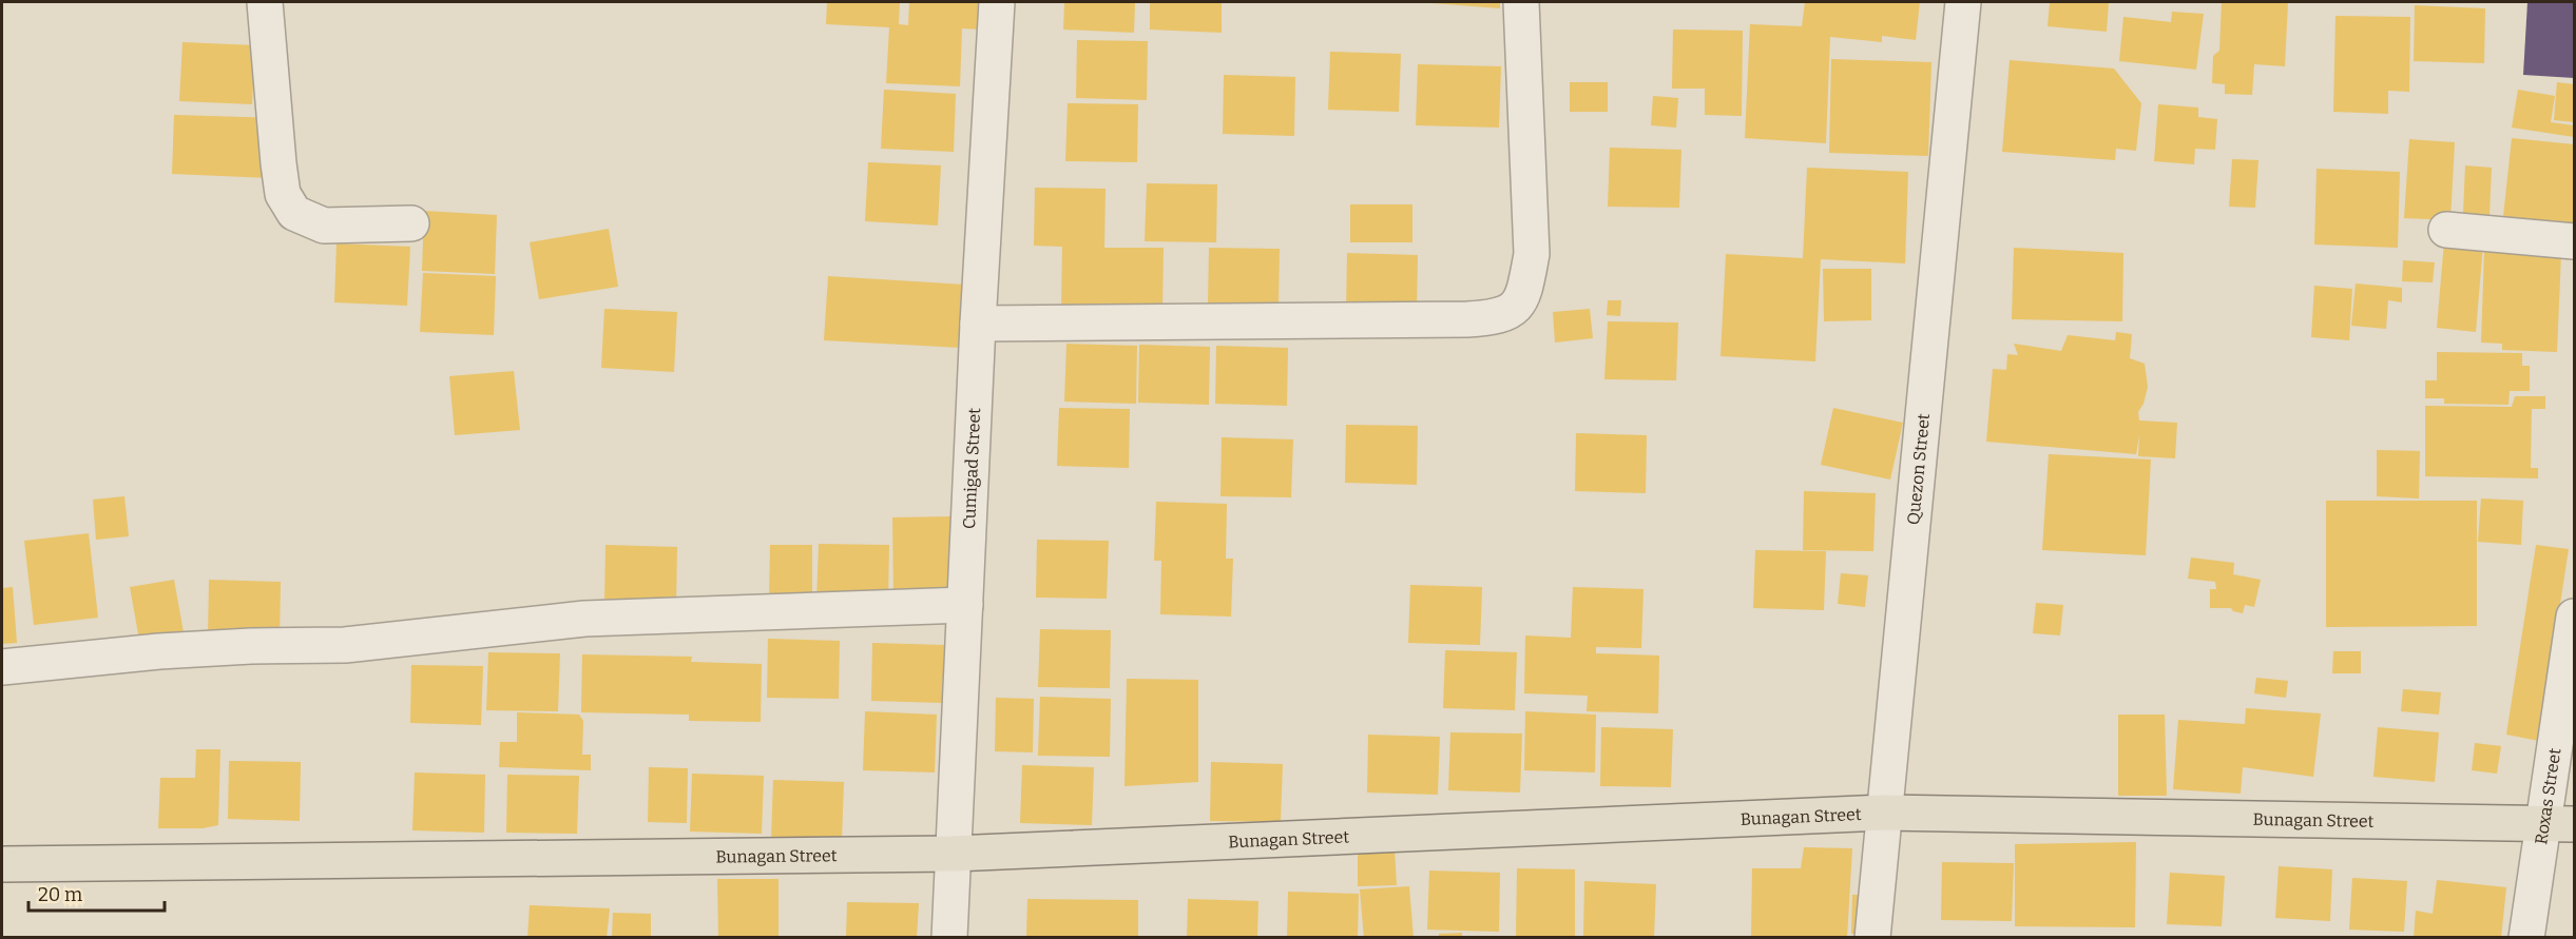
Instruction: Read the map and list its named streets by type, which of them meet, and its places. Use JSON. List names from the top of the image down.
{
  "streets": {
    "main road": ["Bunagan Street"],
    "street": ["Cumigad Street", "Quezon Street", "Roxas Street"]
  },
  "crossings": [
    ["Cumigad Street", "Bunagan Street"],
    ["Quezon Street", "Bunagan Street"],
    ["Roxas Street", "Bunagan Street"]
  ],
  "scale_bar": "20 m"
}
